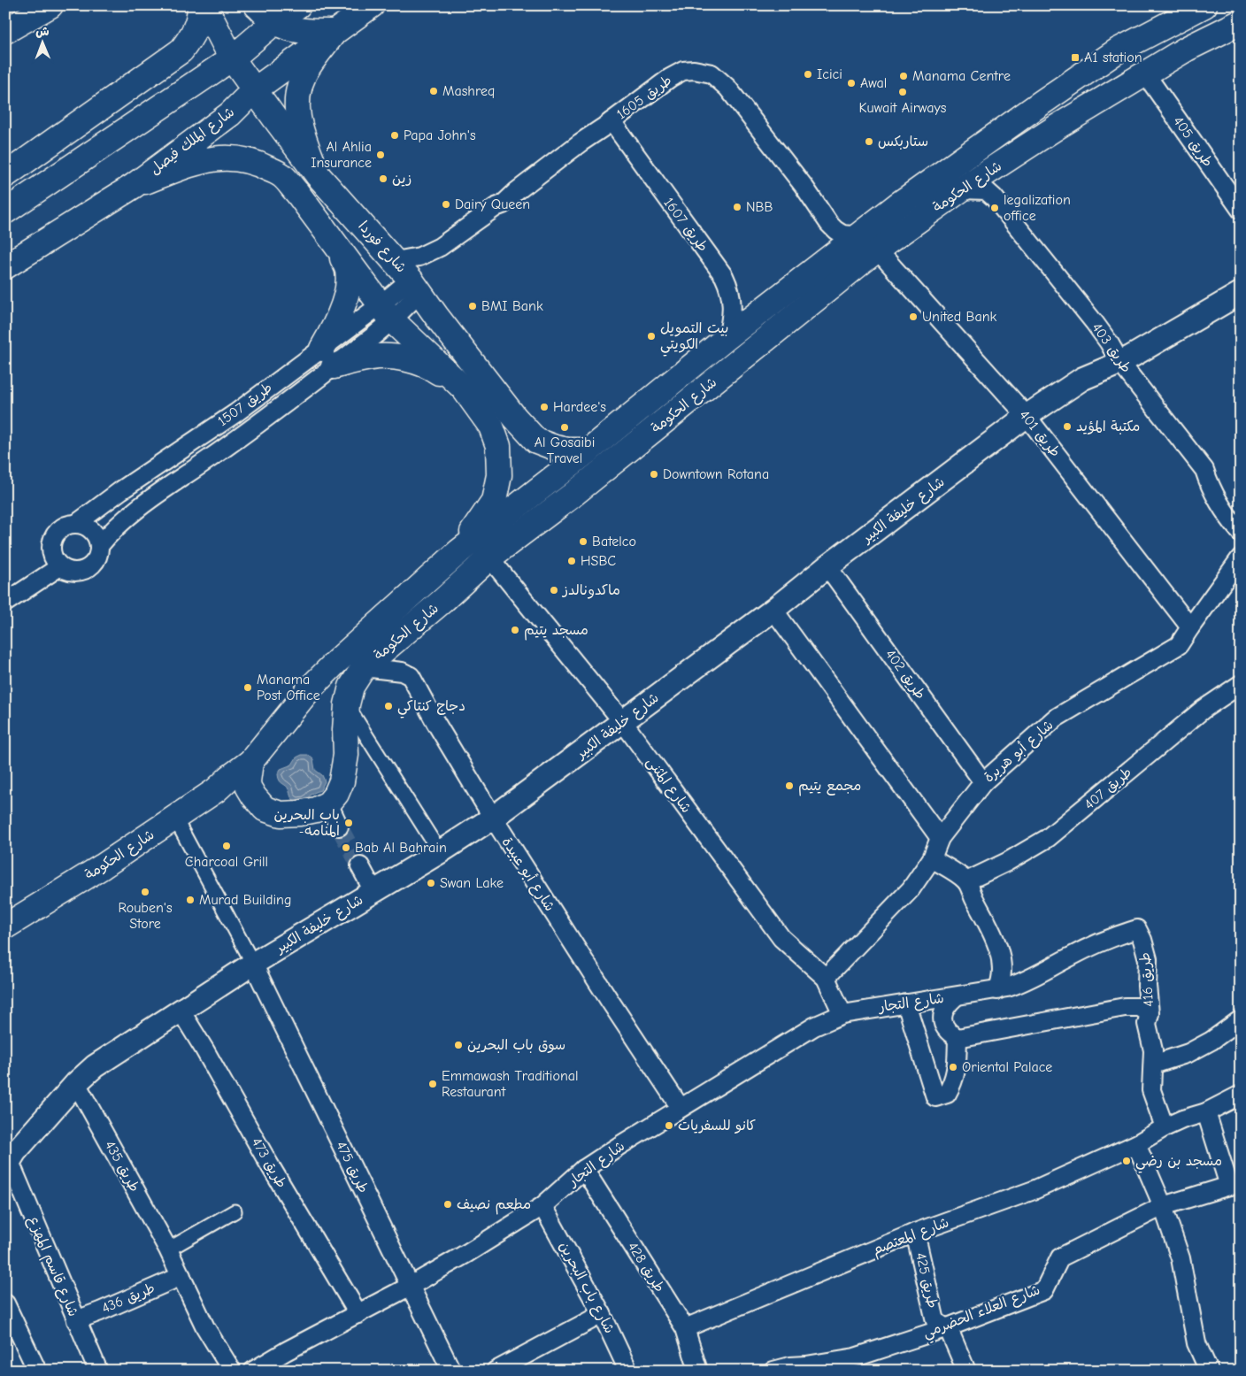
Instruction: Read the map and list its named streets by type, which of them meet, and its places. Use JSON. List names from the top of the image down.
{
  "streets": {
    "main road": ["شارع الملك فيصل", "شارع الحكومة", "شارع فوردا"],
    "street": [
      "طريق 1605",
      "طريق 405",
      "طريق 1607",
      "طريق 403",
      "طريق 1507",
      "طريق 401",
      "شارع خليفة الكبير",
      "طريق 402",
      "شارع أبو هريرة",
      "شارع المثنى",
      "طريق 407",
      "شارع أبو عبيدة",
      "طريق 416",
      "شارع التجار",
      "طريق 473",
      "طريق 435",
      "طريق 475",
      "شارع المعتصم",
      "شارع قاسم المهزع",
      "طريق 428",
      "طريق 425",
      "شارع باب البحرين",
      "طريق 436",
      "شارع العلاء الحضرمي"
    ]
  },
  "crossings": [
    ["طريق 1605", "شارع الحكومة"],
    ["طريق 1605", "طريق 1607"],
    ["طريق 1605", "شارع فوردا"],
    ["طريق 1605", "طريق 401"],
    ["شارع الملك فيصل", "شارع فوردا"],
    ["طريق 405", "شارع الحكومة"],
    ["شارع الحكومة", "طريق 1607"],
    ["شارع الحكومة", "شارع فوردا"],
    ["شارع الحكومة", "طريق 403"],
    ["شارع الحكومة", "طريق 401"],
    ["شارع الحكومة", "شارع المثنى"],
    ["شارع الحكومة", "شارع أبو عبيدة"],
    ["شارع فوردا", "طريق 1507"],
    ["طريق 403", "شارع خليفة الكبير"],
    ["طريق 401", "شارع خليفة الكبير"],
    ["طريق 401", "شارع أبو هريرة"],
    ["شارع خليفة الكبير", "طريق 402"],
    ["شارع خليفة الكبير", "شارع المثنى"],
    ["شارع خليفة الكبير", "شارع أبو عبيدة"],
    ["شارع خليفة الكبير", "طريق 473"],
    ["شارع خليفة الكبير", "طريق 435"],
    ["شارع خليفة الكبير", "طريق 475"],
    ["شارع خليفة الكبير", "شارع قاسم المهزع"],
    ["طريق 402", "شارع أبو هريرة"],
    ["شارع أبو هريرة", "شارع المثنى"],
    ["شارع المثنى", "شارع التجار"],
    ["شارع أبو عبيدة", "شارع التجار"],
    ["طريق 416", "شارع التجار"],
    ["طريق 416", "شارع المعتصم"],
    ["شارع التجار", "طريق 473"],
    ["شارع التجار", "طريق 475"],
    ["شارع التجار", "طريق 428"],
    ["شارع التجار", "شارع باب البحرين"],
    ["طريق 435", "طريق 436"],
    ["شارع المعتصم", "طريق 428"],
    ["شارع المعتصم", "طريق 425"],
    ["شارع قاسم المهزع", "طريق 436"],
    ["طريق 425", "شارع العلاء الحضرمي"]
  ],
  "places": {
    "transit": ["A1 station"],
    "other": [
      "Icici",
      "Manama Centre",
      "Awal",
      "Mashreq",
      "Kuwait Airways",
      "Papa John's",
      "ستاربكس",
      "Al Ahlia Insurance",
      "زين",
      "Dairy Queen",
      "NBB",
      "legalization office",
      "BMI Bank",
      "United Bank",
      "بيت التمويل الكويتي",
      "Hardee's",
      "مكتبة المؤيد",
      "Al Gosaibi Travel",
      "Downtown Rotana",
      "Batelco",
      "HSBC",
      "ماكدونالدز",
      "مسجد يتيم",
      "Manama Post Office",
      "دجاج كنتاكي",
      "مجمع يتيم",
      "باب البحرين -المنامه",
      "Charcoal Grill",
      "Bab Al Bahrain",
      "Swan Lake",
      "Rouben's Store",
      "Murad Building",
      "سوق باب البحرين",
      "Oriental Palace",
      "Emmawash Traditional Restaurant",
      "كانو للسفريات",
      "مسجد بن رضي",
      "مطعم نصيف"
    ]
  },
  "north": "top"
}
